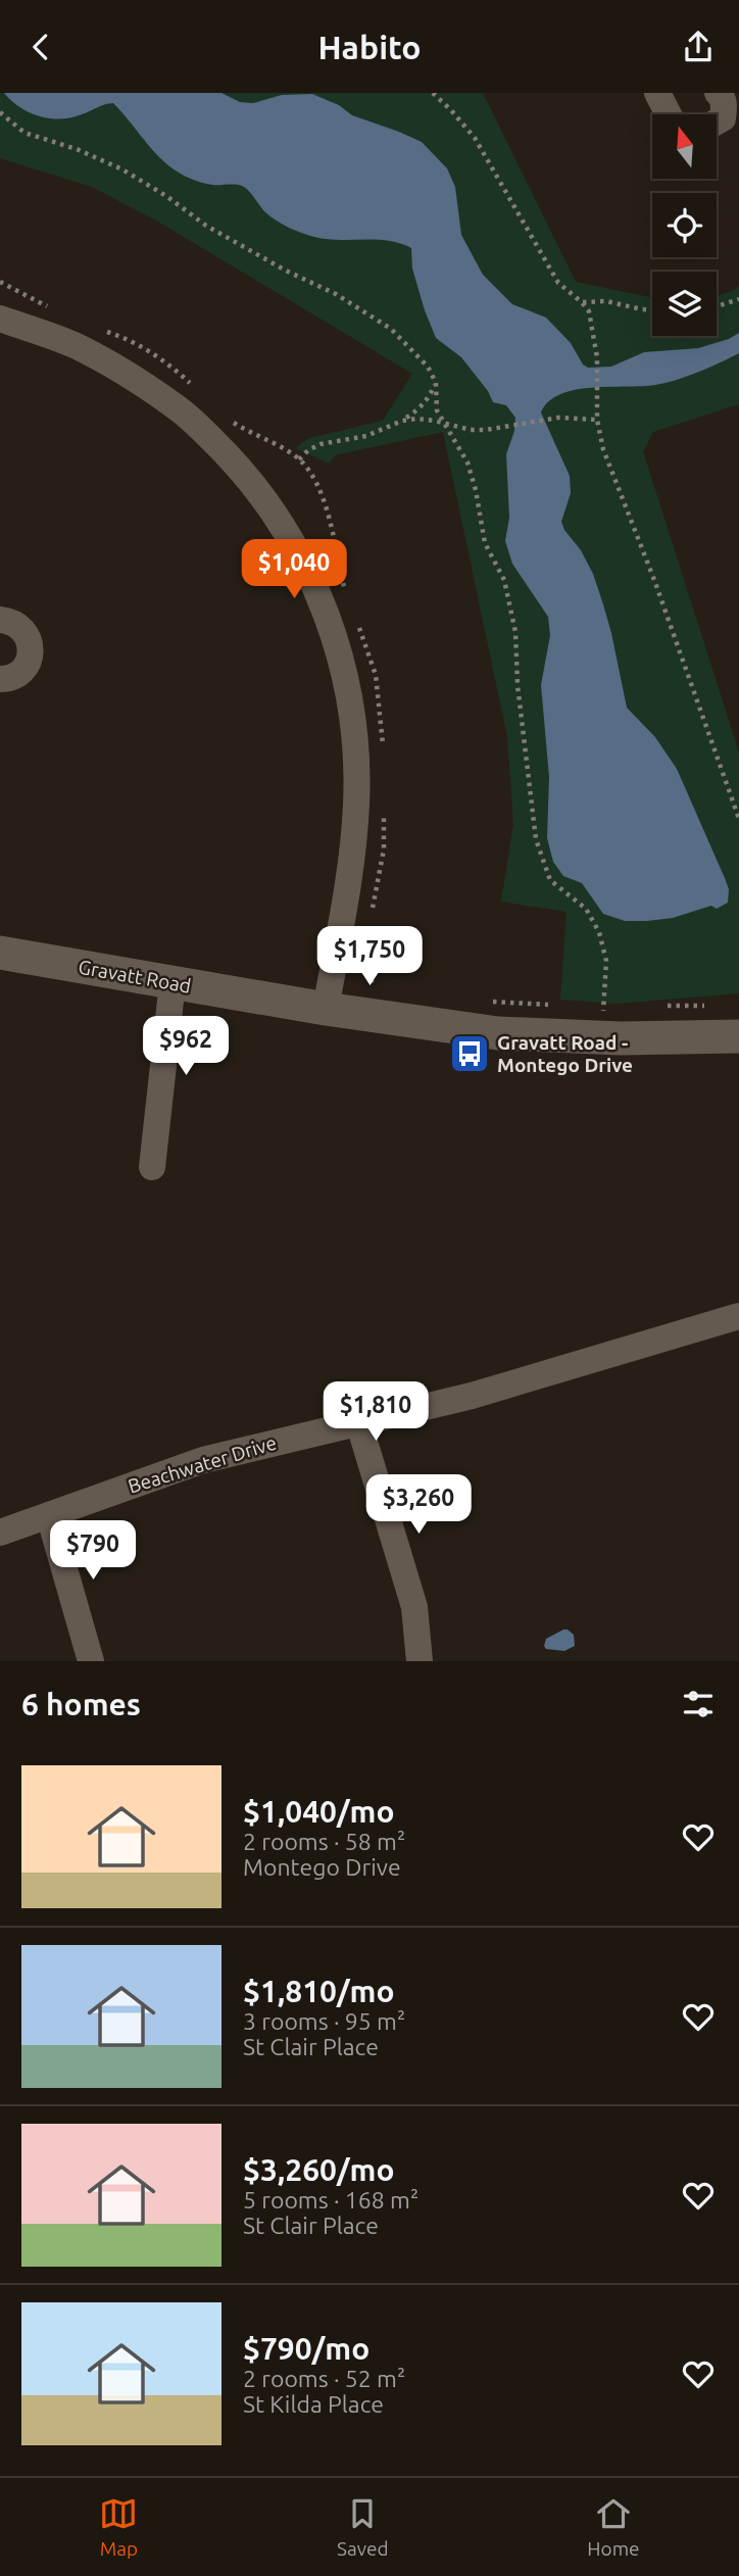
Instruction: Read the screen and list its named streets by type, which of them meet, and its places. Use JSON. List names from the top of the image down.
{
  "streets": {
    "street": ["Gravatt Road", "Beachwater Drive"]
  },
  "places": {
    "bus stop": ["Gravatt Road - Montego Drive"]
  },
  "north": "top",
  "page": {
    "header": "Habito",
    "price": [
      "$1,040",
      "$1,750",
      "$962",
      "$1,810",
      "$3,260",
      "$790"
    ],
    "heading": "6 homes",
    "list": [
      {
        "name": "$1,040/mo",
        "note": "2 rooms · 58 m² · Montego Drive"
      },
      {
        "name": "$1,810/mo",
        "note": "3 rooms · 95 m² · St Clair Place"
      },
      {
        "name": "$3,260/mo",
        "note": "5 rooms · 168 m² · St Clair Place"
      },
      {
        "name": "$790/mo",
        "note": "2 rooms · 52 m² · St Kilda Place"
      }
    ],
    "tabs": ["Map", "Saved", "Home"]
  }
}
